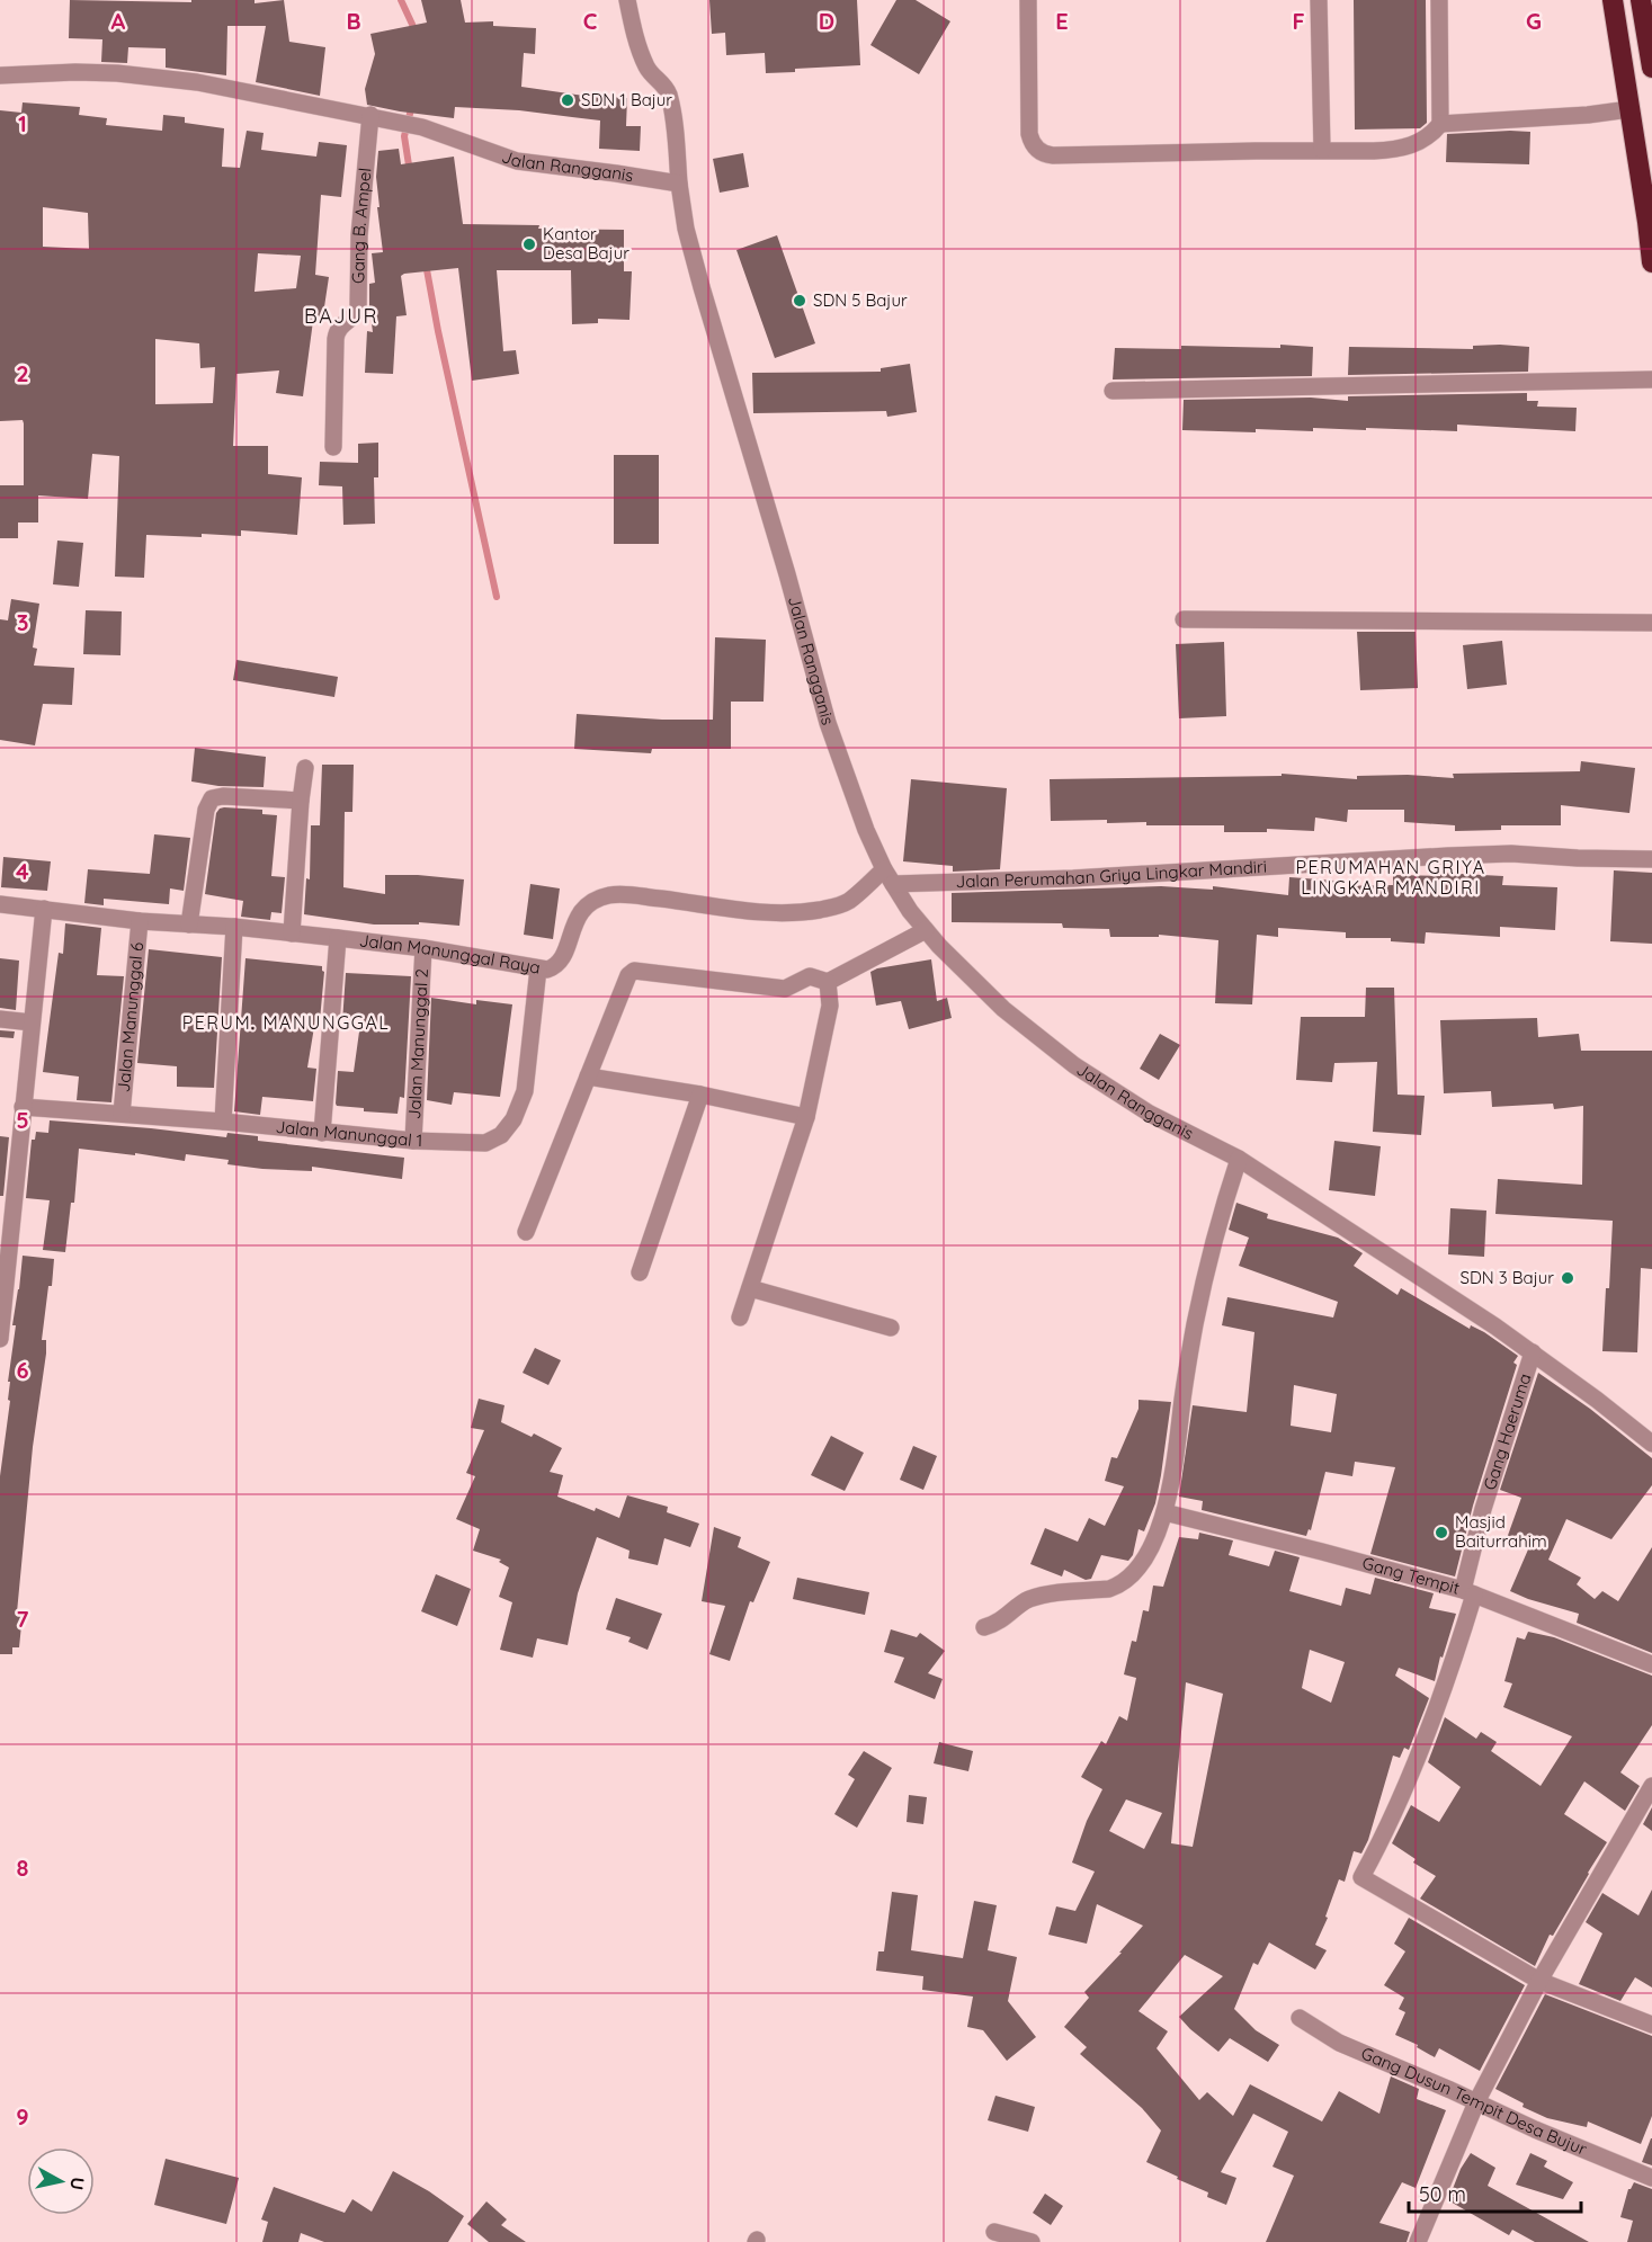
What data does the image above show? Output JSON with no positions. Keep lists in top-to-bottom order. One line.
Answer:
{"streets":{"street":["Jalan Rangganis","Gang B. Ampel","Jalan Perumahan Griya Lingkar Mandiri","Jalan Manunggal Raya","Jalan Manunggal 6","Jalan Manunggal 2","Jalan Manunggal 1","Gang Haeruma","Gang Tempit","Gang Dusun Tempit Desa Bujur"]},"crossings":[["Jalan Rangganis","Gang B. Ampel"],["Jalan Rangganis","Jalan Perumahan Griya Lingkar Mandiri"],["Jalan Rangganis","Jalan Manunggal Raya"],["Jalan Rangganis","Gang Haeruma"],["Jalan Perumahan Griya Lingkar Mandiri","Jalan Manunggal Raya"],["Jalan Manunggal Raya","Jalan Manunggal 6"],["Jalan Manunggal Raya","Jalan Manunggal 2"],["Jalan Manunggal Raya","Jalan Manunggal 1"],["Jalan Manunggal 6","Jalan Manunggal 1"],["Jalan Manunggal 2","Jalan Manunggal 1"],["Gang Haeruma","Gang Tempit"]],"districts":["BAJUR","PERUMAHAN GRIYA LINGKAR MANDIRI","PERUM. MANUNGGAL"],"places":["SDN 1 Bajur","Kantor Desa Bajur","SDN 5 Bajur","SDN 3 Bajur","Masjid Baiturrahim"],"scale_bar":"50 m","north":"right","grid":{"columns":["A","B","C","D","E","F","G"],"rows":["1","2","3","4","5","6","7","8","9"]}}
